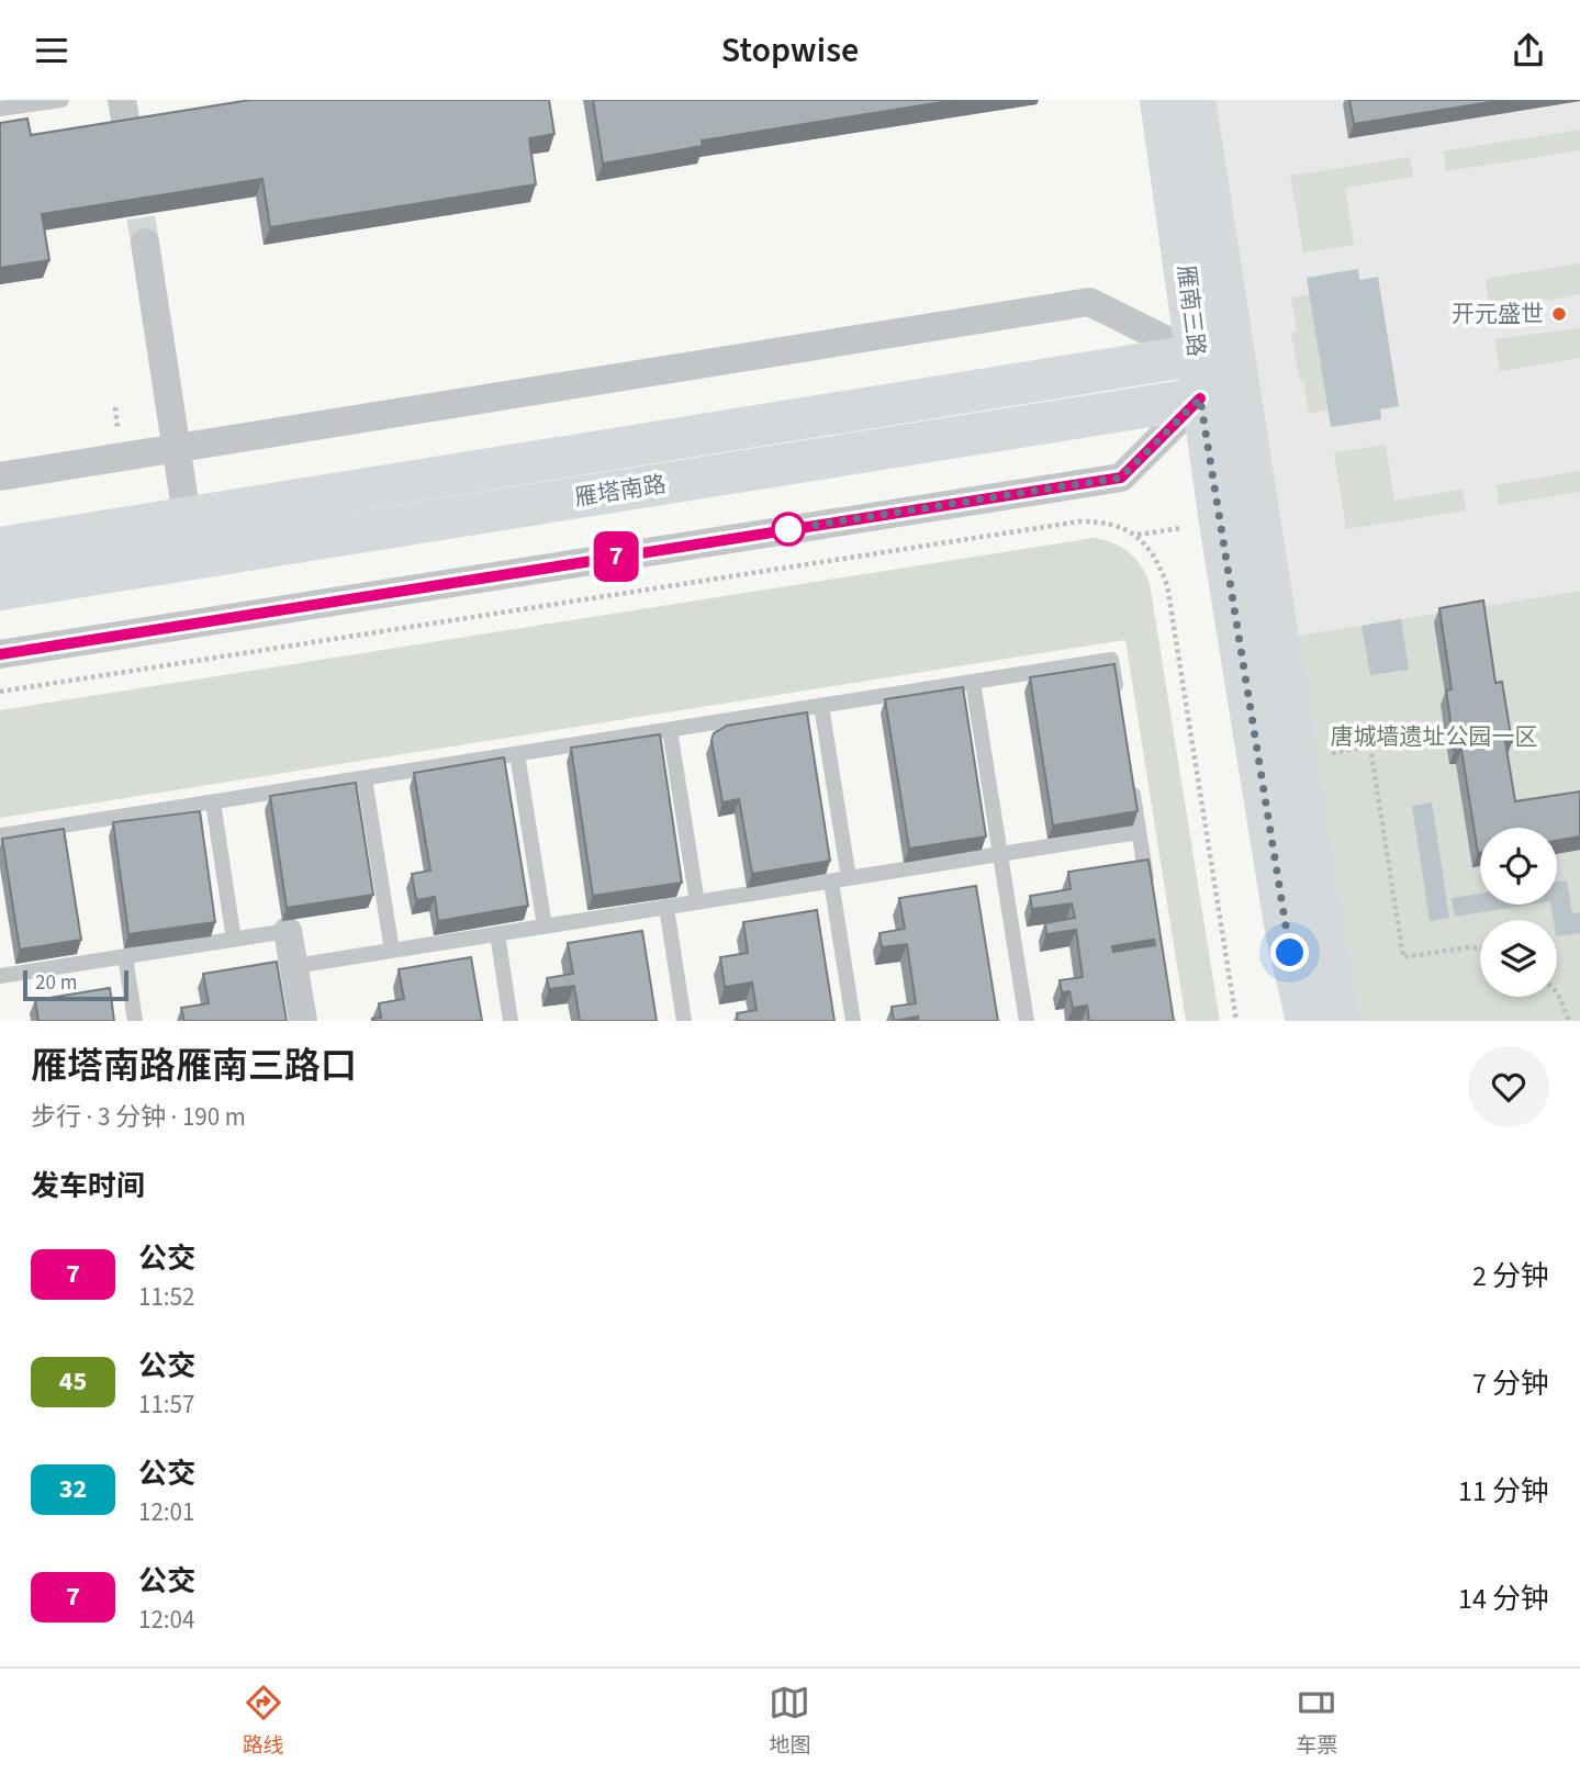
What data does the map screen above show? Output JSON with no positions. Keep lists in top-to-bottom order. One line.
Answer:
{"streets":{"main road":["雁南三路","雁塔南路"]},"crossings":[["雁南三路","雁塔南路"]],"parks":["唐城墙遗址公园一区"],"places":["开元盛世"],"lines":["bus line 7"],"scale_bar":"20 m","page":{"header":"Stopwise","on_map":"7","scale":"20 m","heading":[["雁塔南路雁南三路口","步行 · 3 分钟 · 190 m"],"发车时间"],"list":[{"mark":"7","name":"公交","note":"11:52","value":"2 分钟"},{"mark":"45","name":"公交","note":"11:57","value":"7 分钟"},{"mark":"32","name":"公交","note":"12:01","value":"11 分钟"},{"mark":"7","name":"公交","note":"12:04","value":"14 分钟"}],"tabs":["路线","地图","车票"]}}
